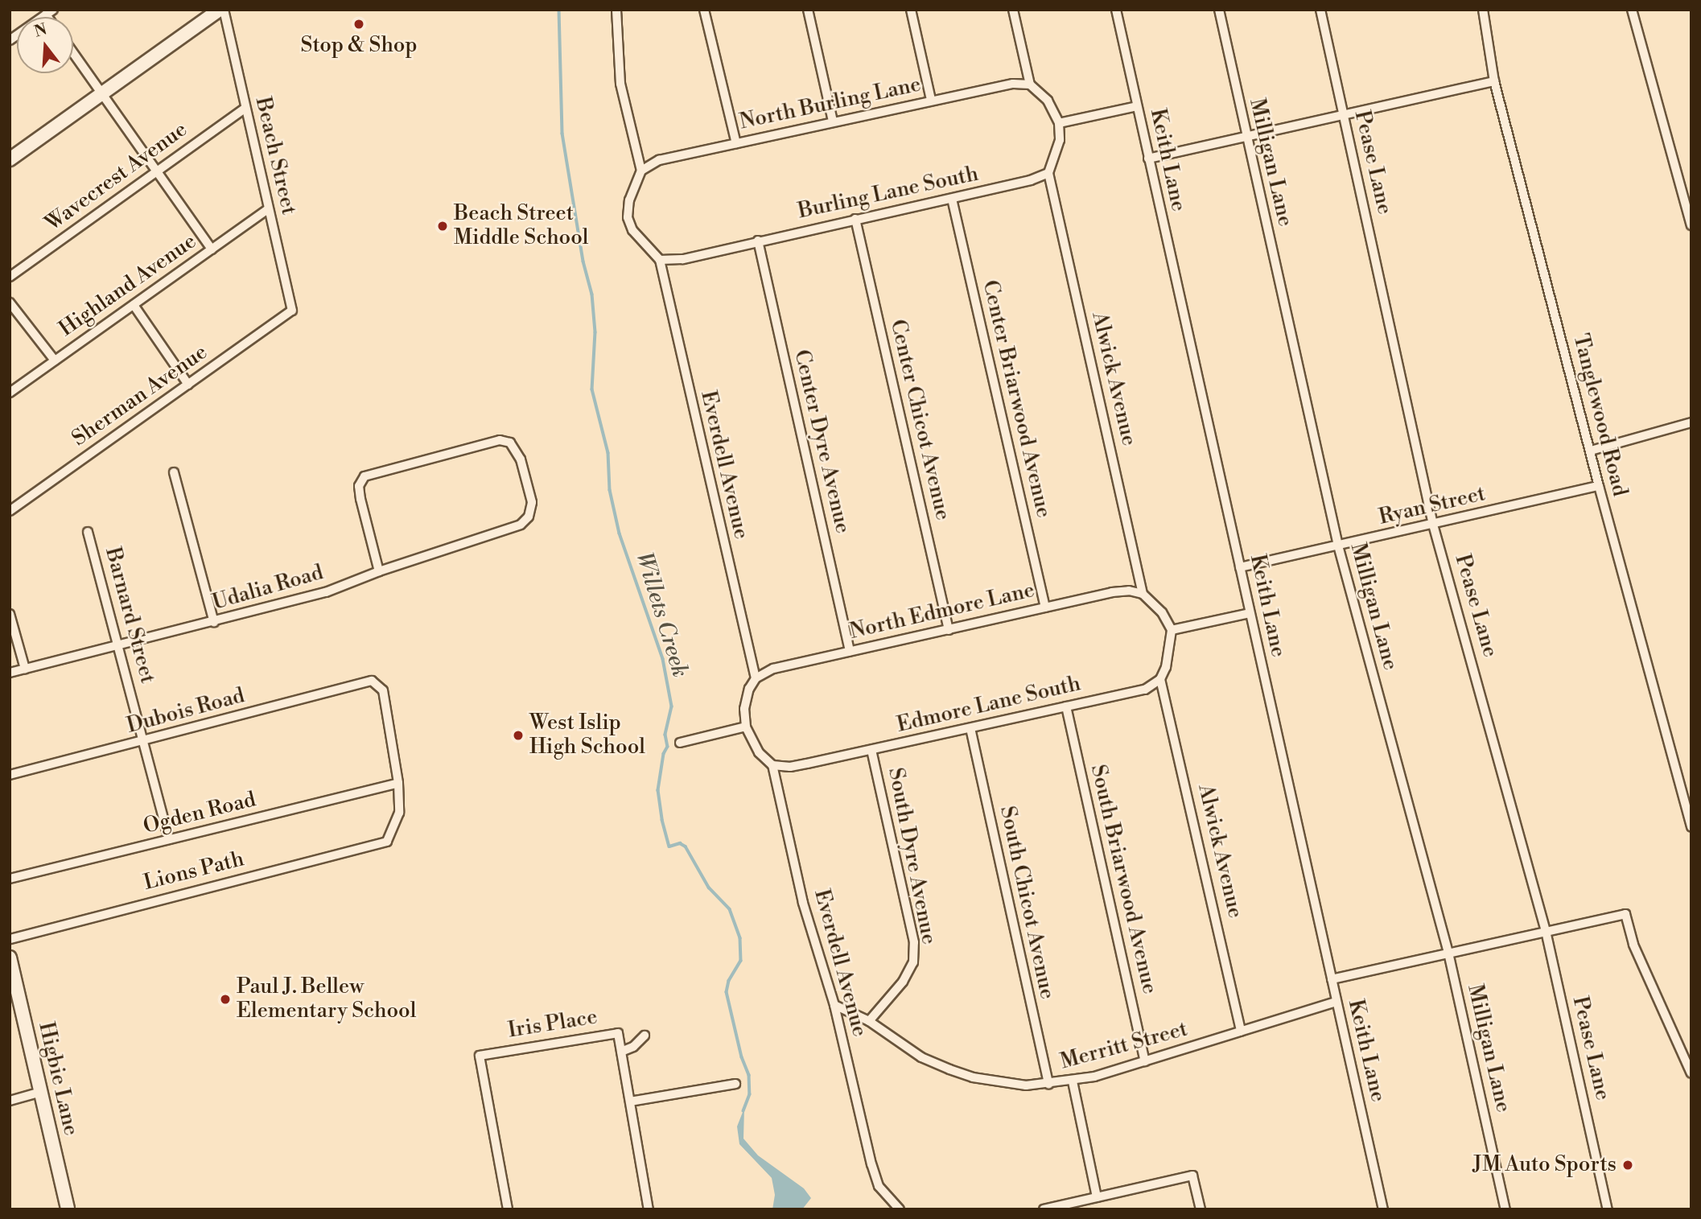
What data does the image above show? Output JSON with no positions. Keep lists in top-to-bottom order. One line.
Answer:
{"streets":{"main road":["Higbie Lane"],"street":["North Burling Lane","Beach Street","Keith Lane","Milligan Lane","Pease Lane","Wavecrest Avenue","Burling Lane South","Highland Avenue","Alwick Avenue","Sherman Avenue","Center Briarwood Avenue","Tanglewood Road","Center Chicot Avenue","Center Dyre Avenue","Everdell Avenue","Ryan Street","Udalia Road","North Edmore Lane","Barnard Street","Edmore Lane South","Dubois Road","Ogden Road","South Dyre Avenue","Lions Path","South Briarwood Avenue","South Chicot Avenue","Iris Place","Merritt Street"]},"crossings":[["Beach Street","Wavecrest Avenue"],["Beach Street","Highland Avenue"],["Beach Street","Sherman Avenue"],["Keith Lane","Ryan Street"],["Keith Lane","Merritt Street"],["Milligan Lane","Ryan Street"],["Pease Lane","Ryan Street"],["Burling Lane South","Alwick Avenue"],["Burling Lane South","Center Briarwood Avenue"],["Burling Lane South","Center Chicot Avenue"],["Burling Lane South","Center Dyre Avenue"],["Burling Lane South","Everdell Avenue"],["Alwick Avenue","North Edmore Lane"],["Alwick Avenue","Edmore Lane South"],["Alwick Avenue","Merritt Street"],["Center Briarwood Avenue","North Edmore Lane"],["Tanglewood Road","Ryan Street"],["Center Chicot Avenue","North Edmore Lane"],["Center Dyre Avenue","North Edmore Lane"],["Everdell Avenue","North Edmore Lane"],["Everdell Avenue","Edmore Lane South"],["Everdell Avenue","Merritt Street"],["Udalia Road","Barnard Street"],["Barnard Street","Dubois Road"],["Barnard Street","Ogden Road"],["Edmore Lane South","South Dyre Avenue"],["Edmore Lane South","South Briarwood Avenue"],["Edmore Lane South","South Chicot Avenue"],["Dubois Road","Ogden Road"],["Dubois Road","Lions Path"],["Ogden Road","Lions Path"],["South Dyre Avenue","Merritt Street"],["South Briarwood Avenue","Merritt Street"],["South Chicot Avenue","Merritt Street"]],"water":["Willets Creek"],"places":["Stop & Shop","Beach Street Middle School","West Islip High School","Paul J. Bellew Elementary School","JM Auto Sports"],"north":"top"}
